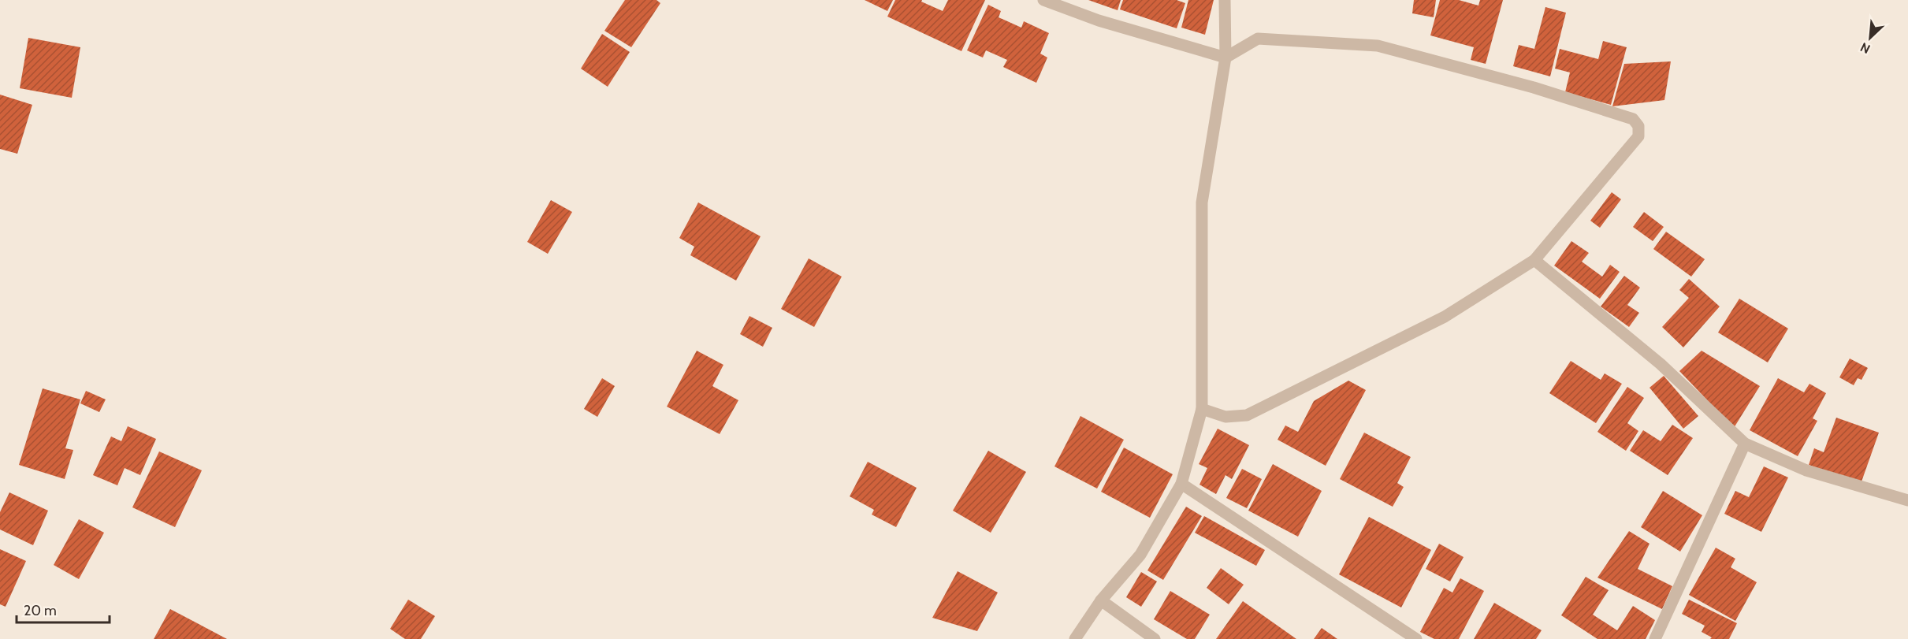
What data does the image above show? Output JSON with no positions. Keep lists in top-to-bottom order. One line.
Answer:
{"scale_bar":"20 m","north":"bottom left"}
